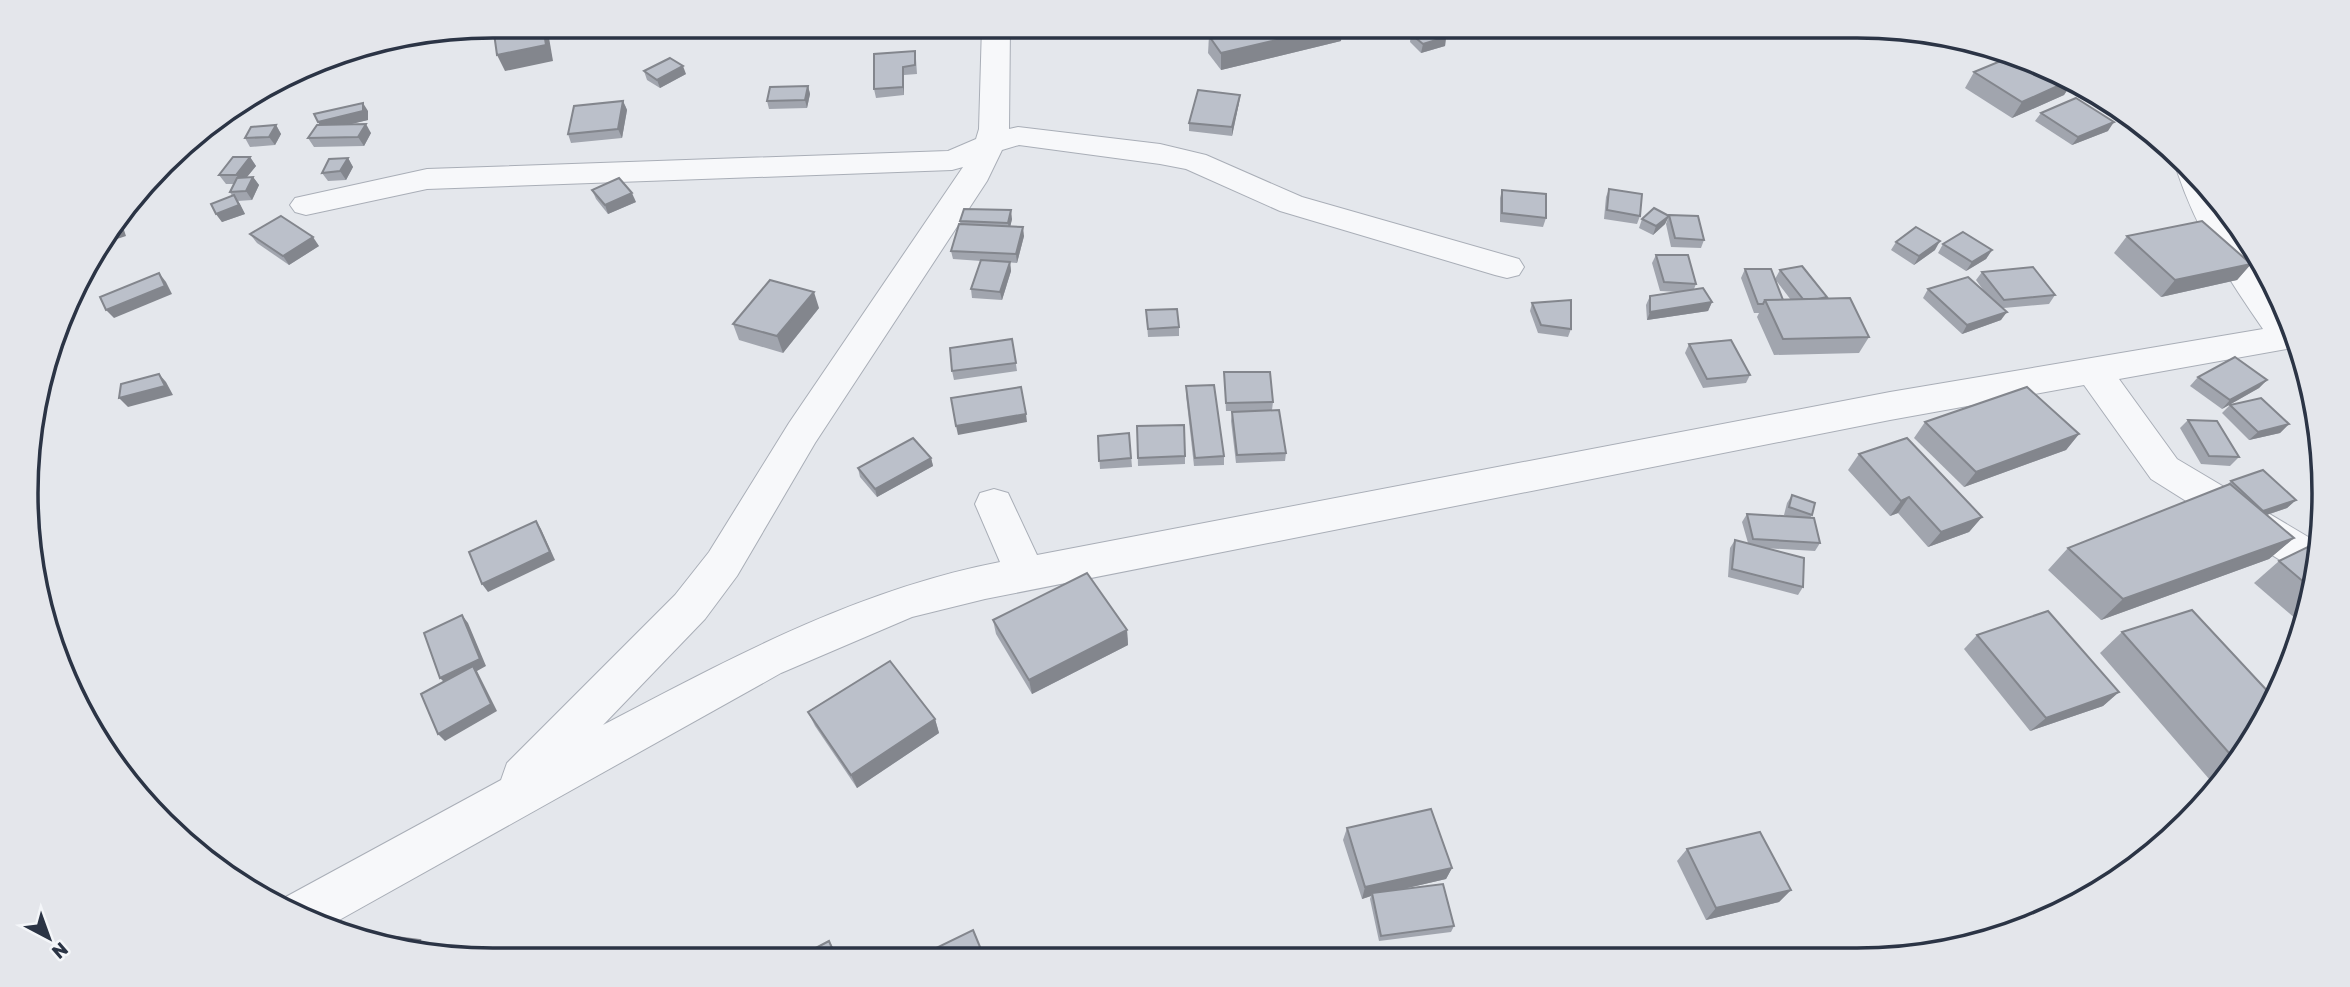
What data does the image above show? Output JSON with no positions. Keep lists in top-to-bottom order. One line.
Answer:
{"north":"bottom right"}
